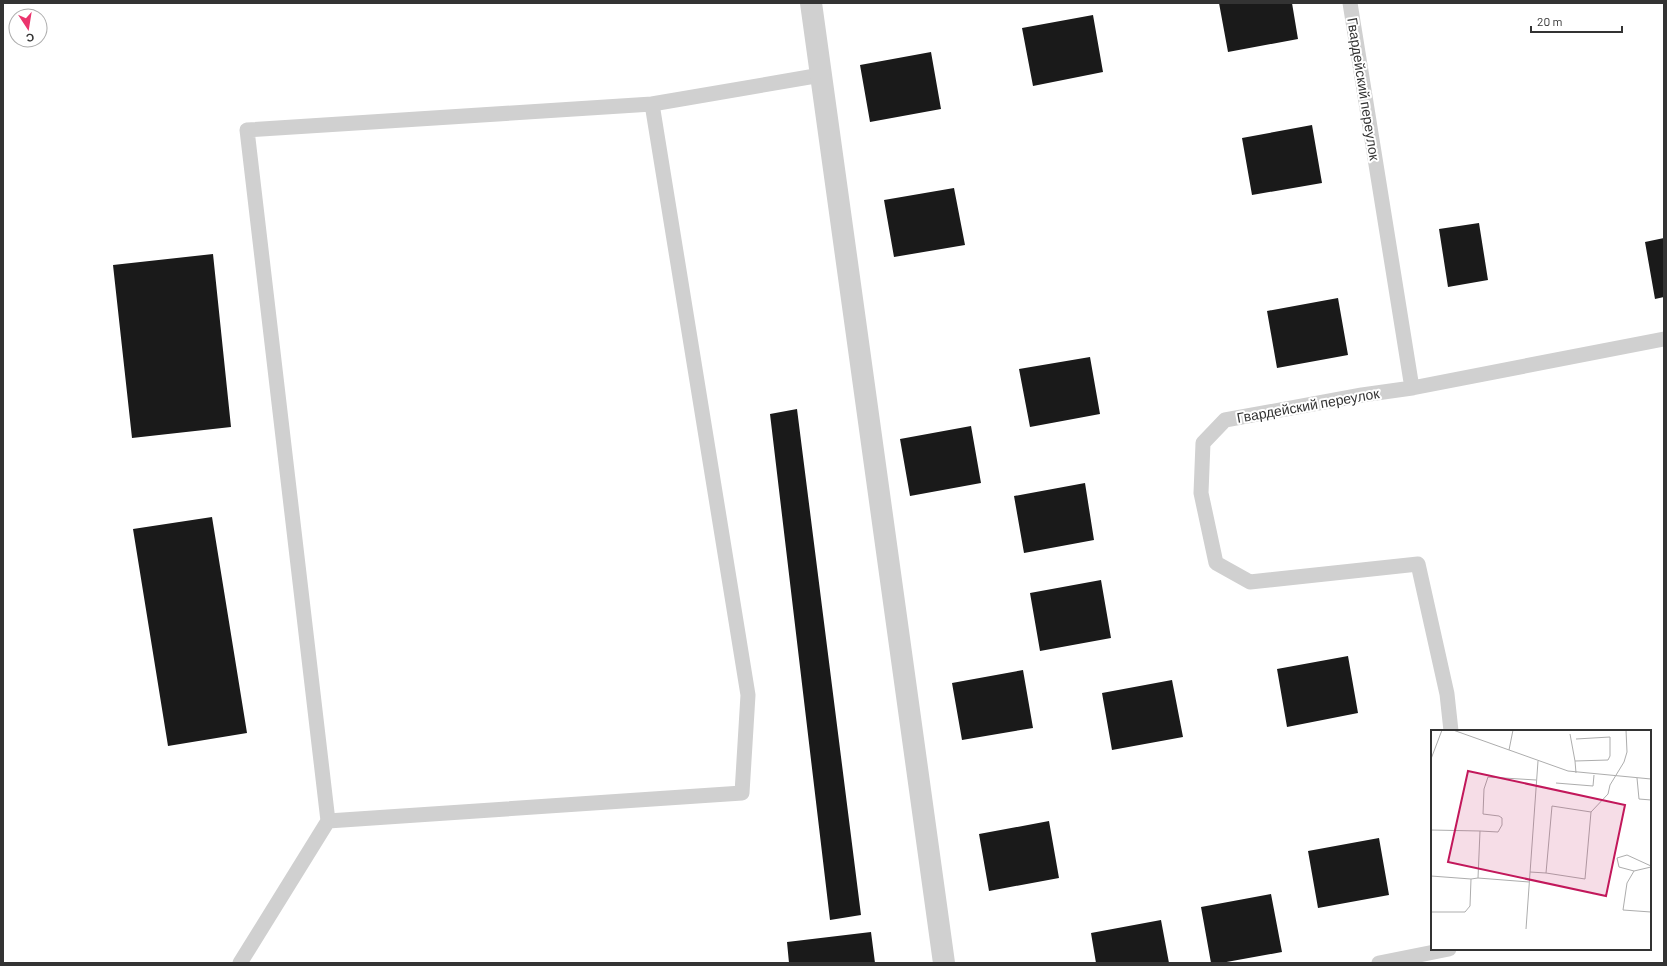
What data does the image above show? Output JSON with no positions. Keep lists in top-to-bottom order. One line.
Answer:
{"streets":{"lane":["Гвардейский переулок"]},"scale_bar":"20 m","north":"bottom"}
